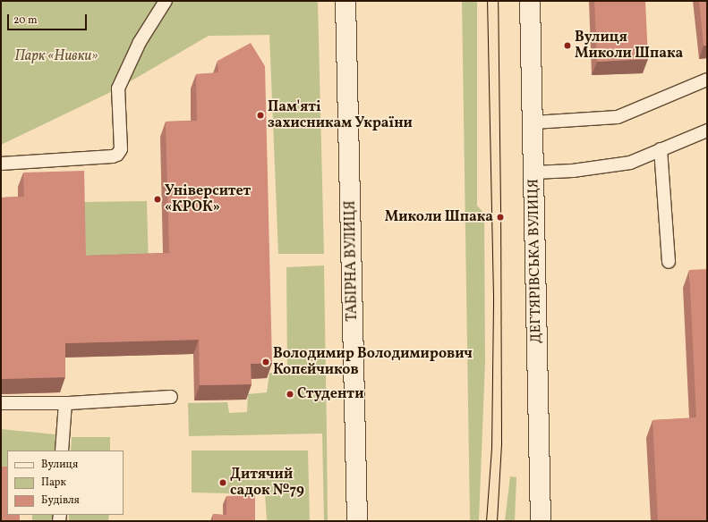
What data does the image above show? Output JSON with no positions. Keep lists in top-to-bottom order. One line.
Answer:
{"streets":{"main road":["ТАБІРНА ВУЛИЦЯ","ДЕГТЯРІВСЬКА ВУЛИЦЯ"]},"parks":["Парк «Нивки»"],"places":["Вулиця Миколи Шпака","Пам'яті захисникам України","Університет «КРОК»","Миколи Шпака","Володимир Володимирович Копєйчиков","Студенти","Дитячий садок №79"],"legend":["Вулиця","Парк","Будівля"],"scale_bar":"20 m"}
